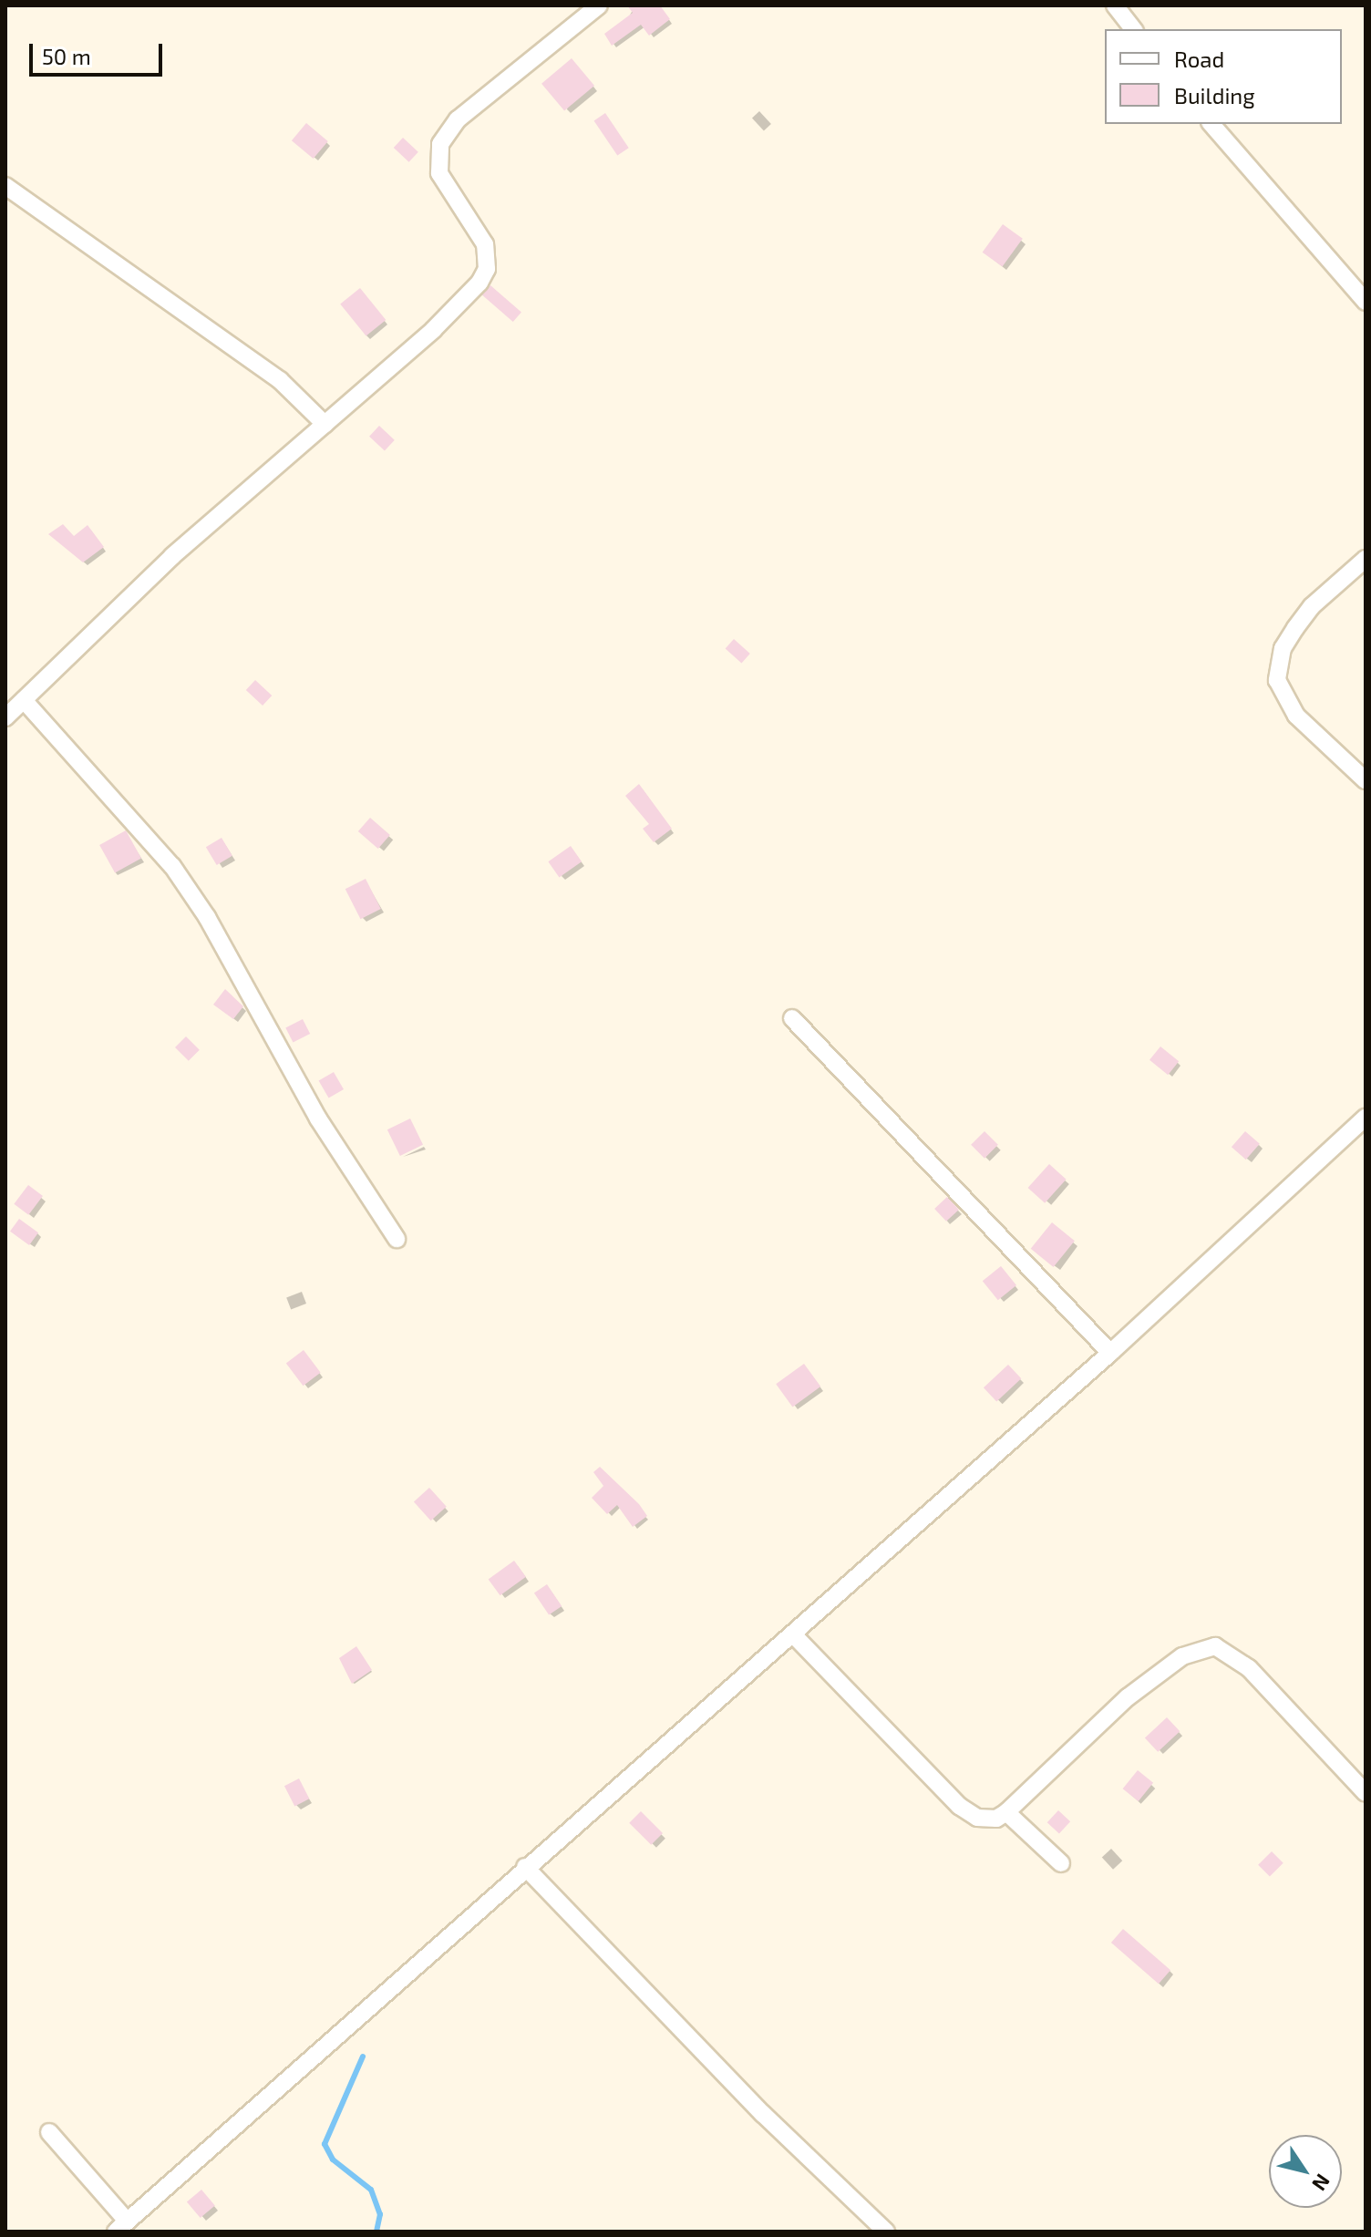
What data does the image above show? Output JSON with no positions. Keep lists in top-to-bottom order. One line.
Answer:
{"legend":["Road","Building"],"scale_bar":"50 m","north":"bottom right"}
